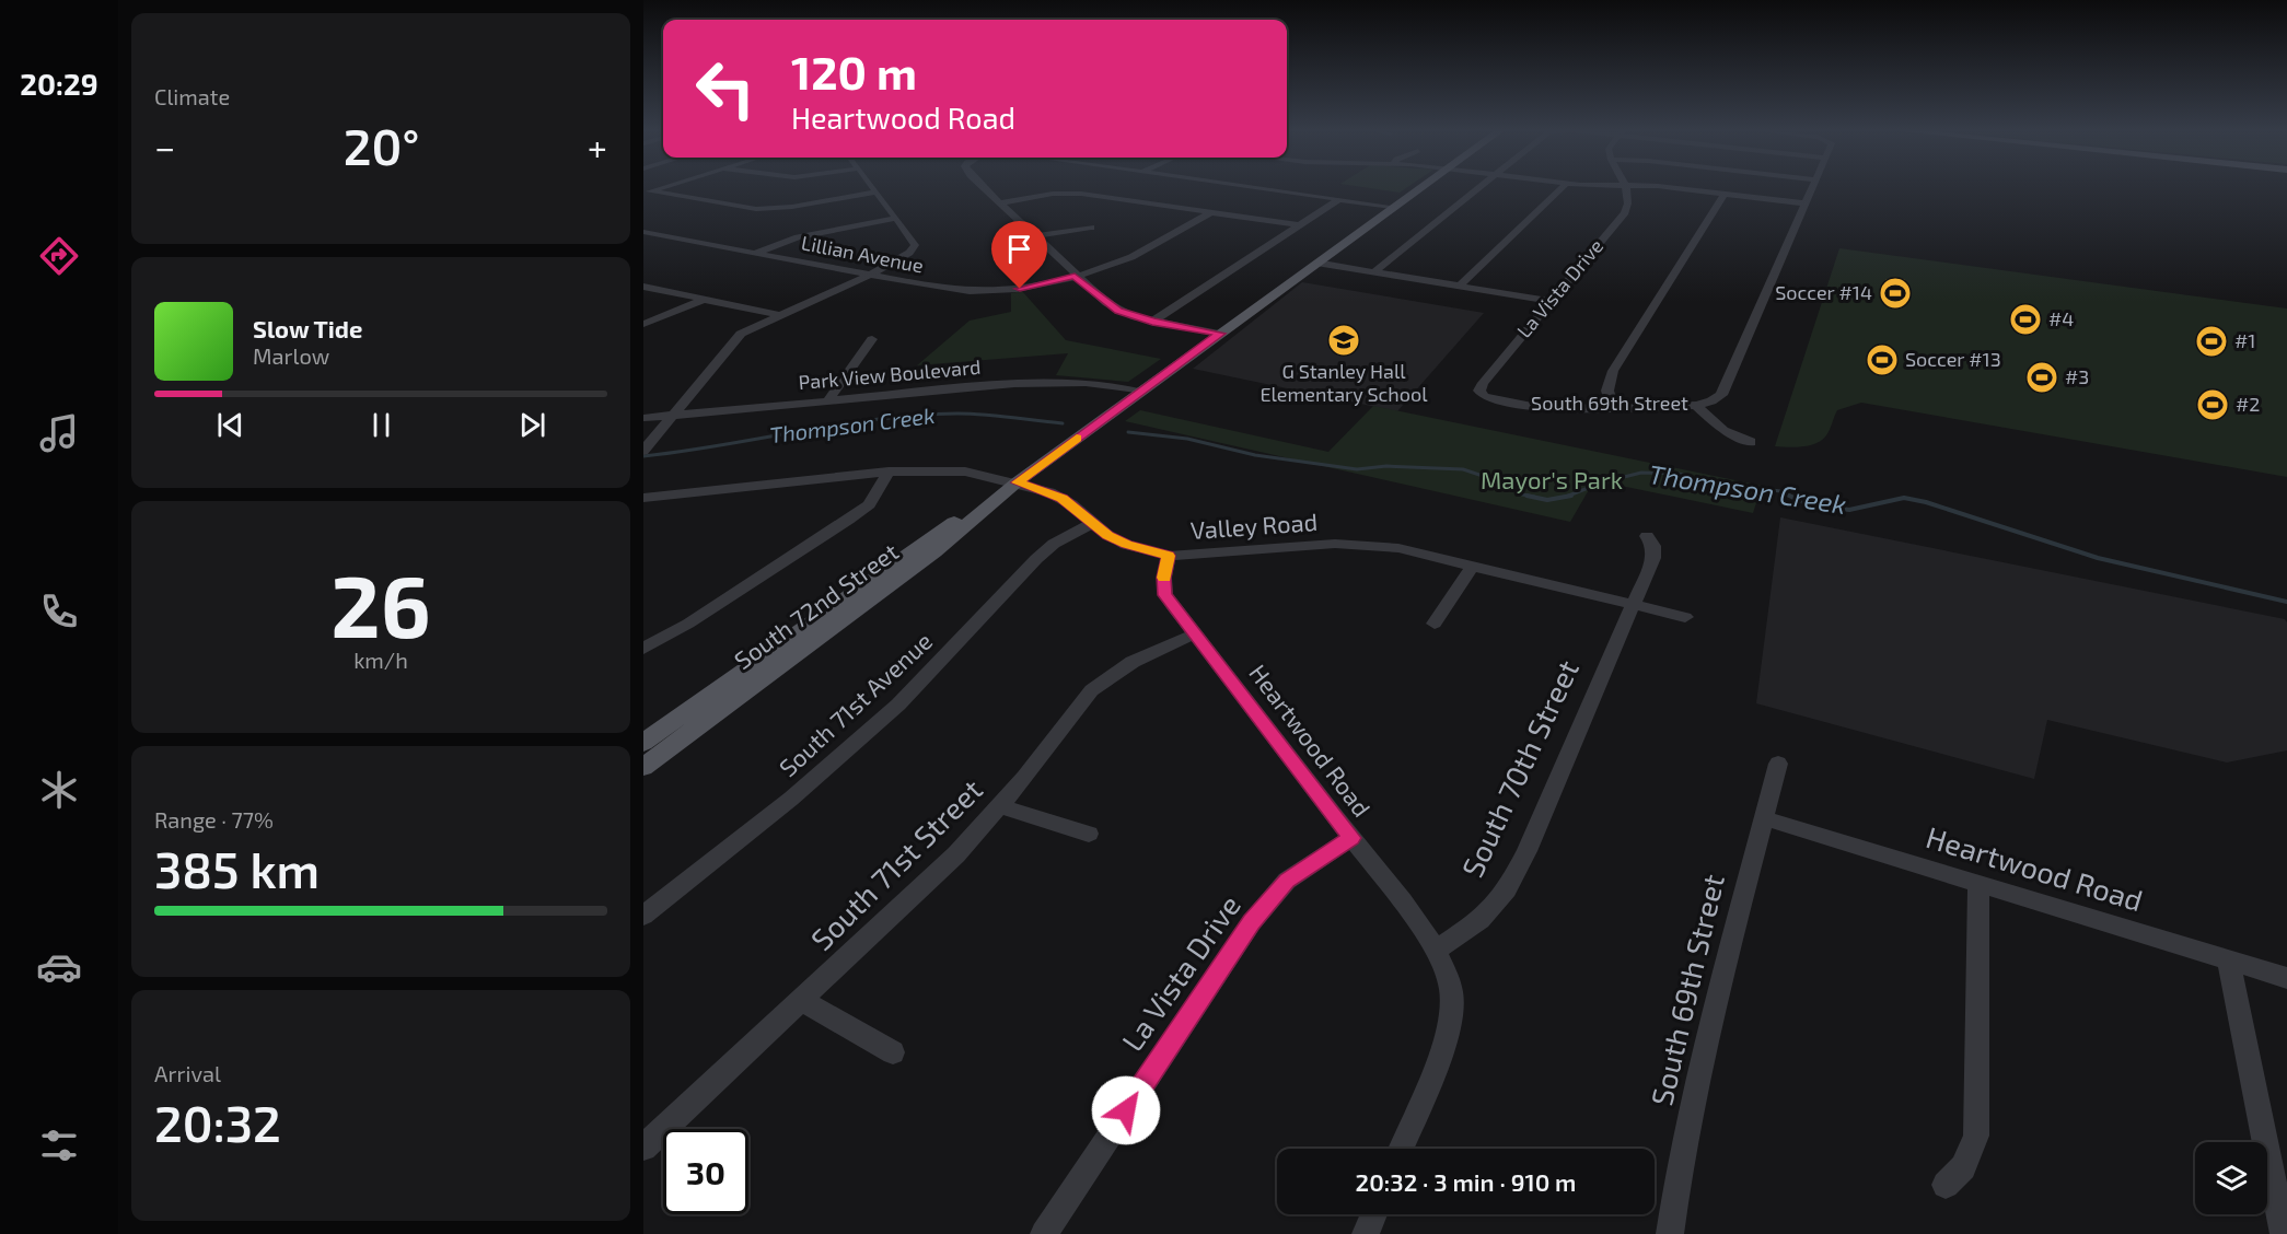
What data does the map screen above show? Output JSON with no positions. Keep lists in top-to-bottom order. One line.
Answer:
{"streets":{"main road":["South 72nd Street"],"street":["Lillian Avenue","La Vista Drive","Park View Boulevard","South 69th Street","Valley Road","South 71st Avenue","Heartwood Road","South 70th Street","South 71st Street"]},"crossings":[["La Vista Drive","South 69th Street"],["La Vista Drive","Heartwood Road"],["Park View Boulevard","South 72nd Street"],["South 69th Street","Heartwood Road"],["Valley Road","South 72nd Street"],["Valley Road","South 71st Avenue"],["Valley Road","Heartwood Road"],["Valley Road","South 70th Street"],["Heartwood Road","South 70th Street"],["Heartwood Road","South 71st Street"]],"water":["Thompson Creek"],"parks":["Mayor's Park"],"places":{"sports":["Soccer #14","#4","#1","Soccer #13","#3","#2"],"school or university":["G Stanley Hall Elementary School"]},"page":{"tabs":"20:29","tile":["Climate",["26","km/h"],["Range · 77%","385 km"],["Arrival","20:32"]],"turn":["120 m","Heartwood Road"],"heat":["−","20°","+"],"song":["Slow Tide","Marlow"],"limit":"30","trip":"20:32 · 3 min · 910 m"}}
